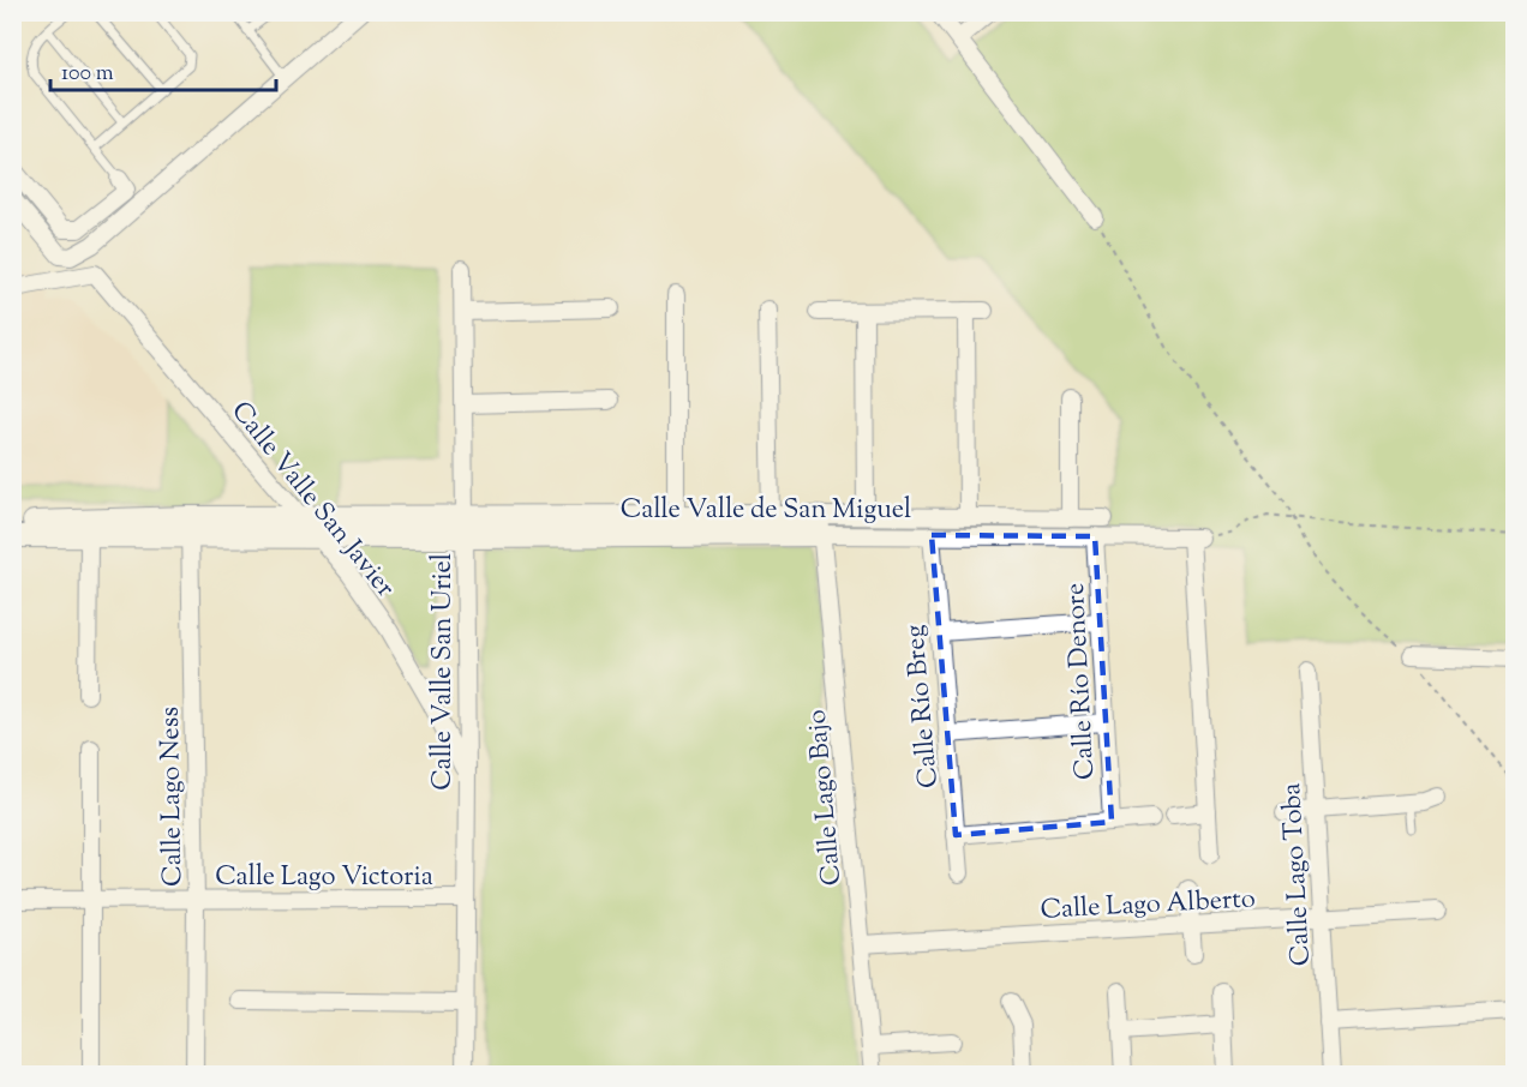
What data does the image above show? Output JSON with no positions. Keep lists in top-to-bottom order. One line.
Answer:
{"streets":{"street":["Calle Valle San Javier","Calle Valle de San Miguel","Calle Valle San Uriel","Calle Río Denore","Calle Río Breg","Calle Lago Ness","Calle Lago Bajo","Calle Lago Victoria","Calle Lago Toba","Calle Lago Alberto"]},"crossings":[["Calle Valle San Javier","Calle Valle de San Miguel"],["Calle Valle San Javier","Calle Valle San Uriel"],["Calle Valle de San Miguel","Calle Valle San Uriel"],["Calle Valle de San Miguel","Calle Río Denore"],["Calle Valle de San Miguel","Calle Río Breg"],["Calle Valle de San Miguel","Calle Lago Ness"],["Calle Valle de San Miguel","Calle Lago Bajo"],["Calle Valle San Uriel","Calle Lago Victoria"],["Calle Lago Ness","Calle Lago Victoria"],["Calle Lago Bajo","Calle Lago Alberto"],["Calle Lago Toba","Calle Lago Alberto"]],"scale_bar":"100 m"}
